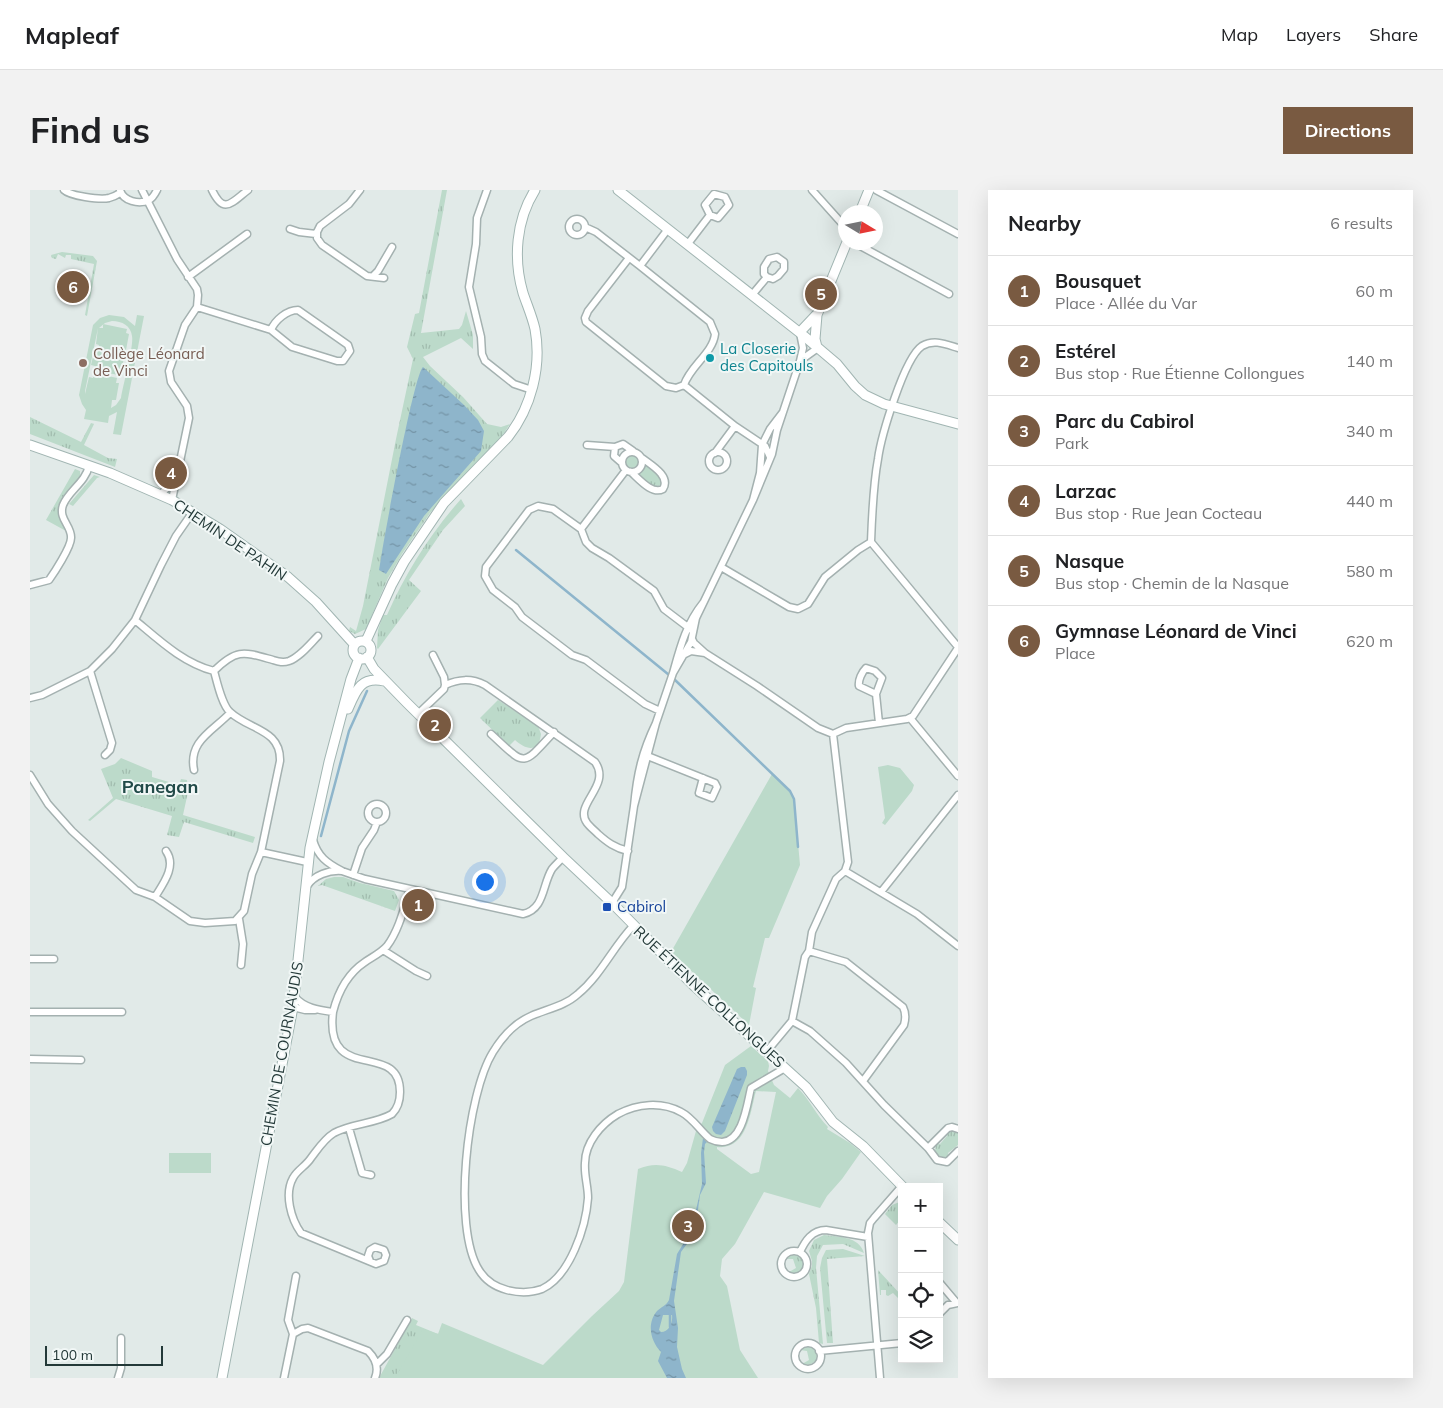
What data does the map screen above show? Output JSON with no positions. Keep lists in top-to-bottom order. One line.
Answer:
{"streets":{"street":["CHEMIN DE PAHIN","RUE ÉTIENNE COLLONGUES","CHEMIN DE COURNAUDIS"]},"crossings":[["CHEMIN DE PAHIN","RUE ÉTIENNE COLLONGUES"],["CHEMIN DE PAHIN","CHEMIN DE COURNAUDIS"],["RUE ÉTIENNE COLLONGUES","CHEMIN DE COURNAUDIS"]],"districts":["Panegan"],"places":{"other":["La Closerie des Capitouls","Collège Léonard de Vinci"],"transit":["Cabirol"]},"scale_bar":"100 m","north":"right","page":{"header":"Mapleaf","nav":["Map","Layers","Share"],"buttons":"Directions","title":"Find us","heading":["Nearby","6 results"],"list":[{"mark":"1","name":"Bousquet","note":"Place · Allée du Var","value":"60 m"},{"mark":"2","name":"Estérel","note":"Bus stop · Rue Étienne Collongues","value":"140 m"},{"mark":"3","name":"Parc du Cabirol","note":"Park","value":"340 m"},{"mark":"4","name":"Larzac","note":"Bus stop · Rue Jean Cocteau","value":"440 m"},{"mark":"5","name":"Nasque","note":"Bus stop · Chemin de la Nasque","value":"580 m"},{"mark":"6","name":"Gymnase Léonard de Vinci","note":"Place","value":"620 m"}],"pins":["6","5","4","2","1","3"],"map_buttons":["+","−"],"scale":"100 m"}}
